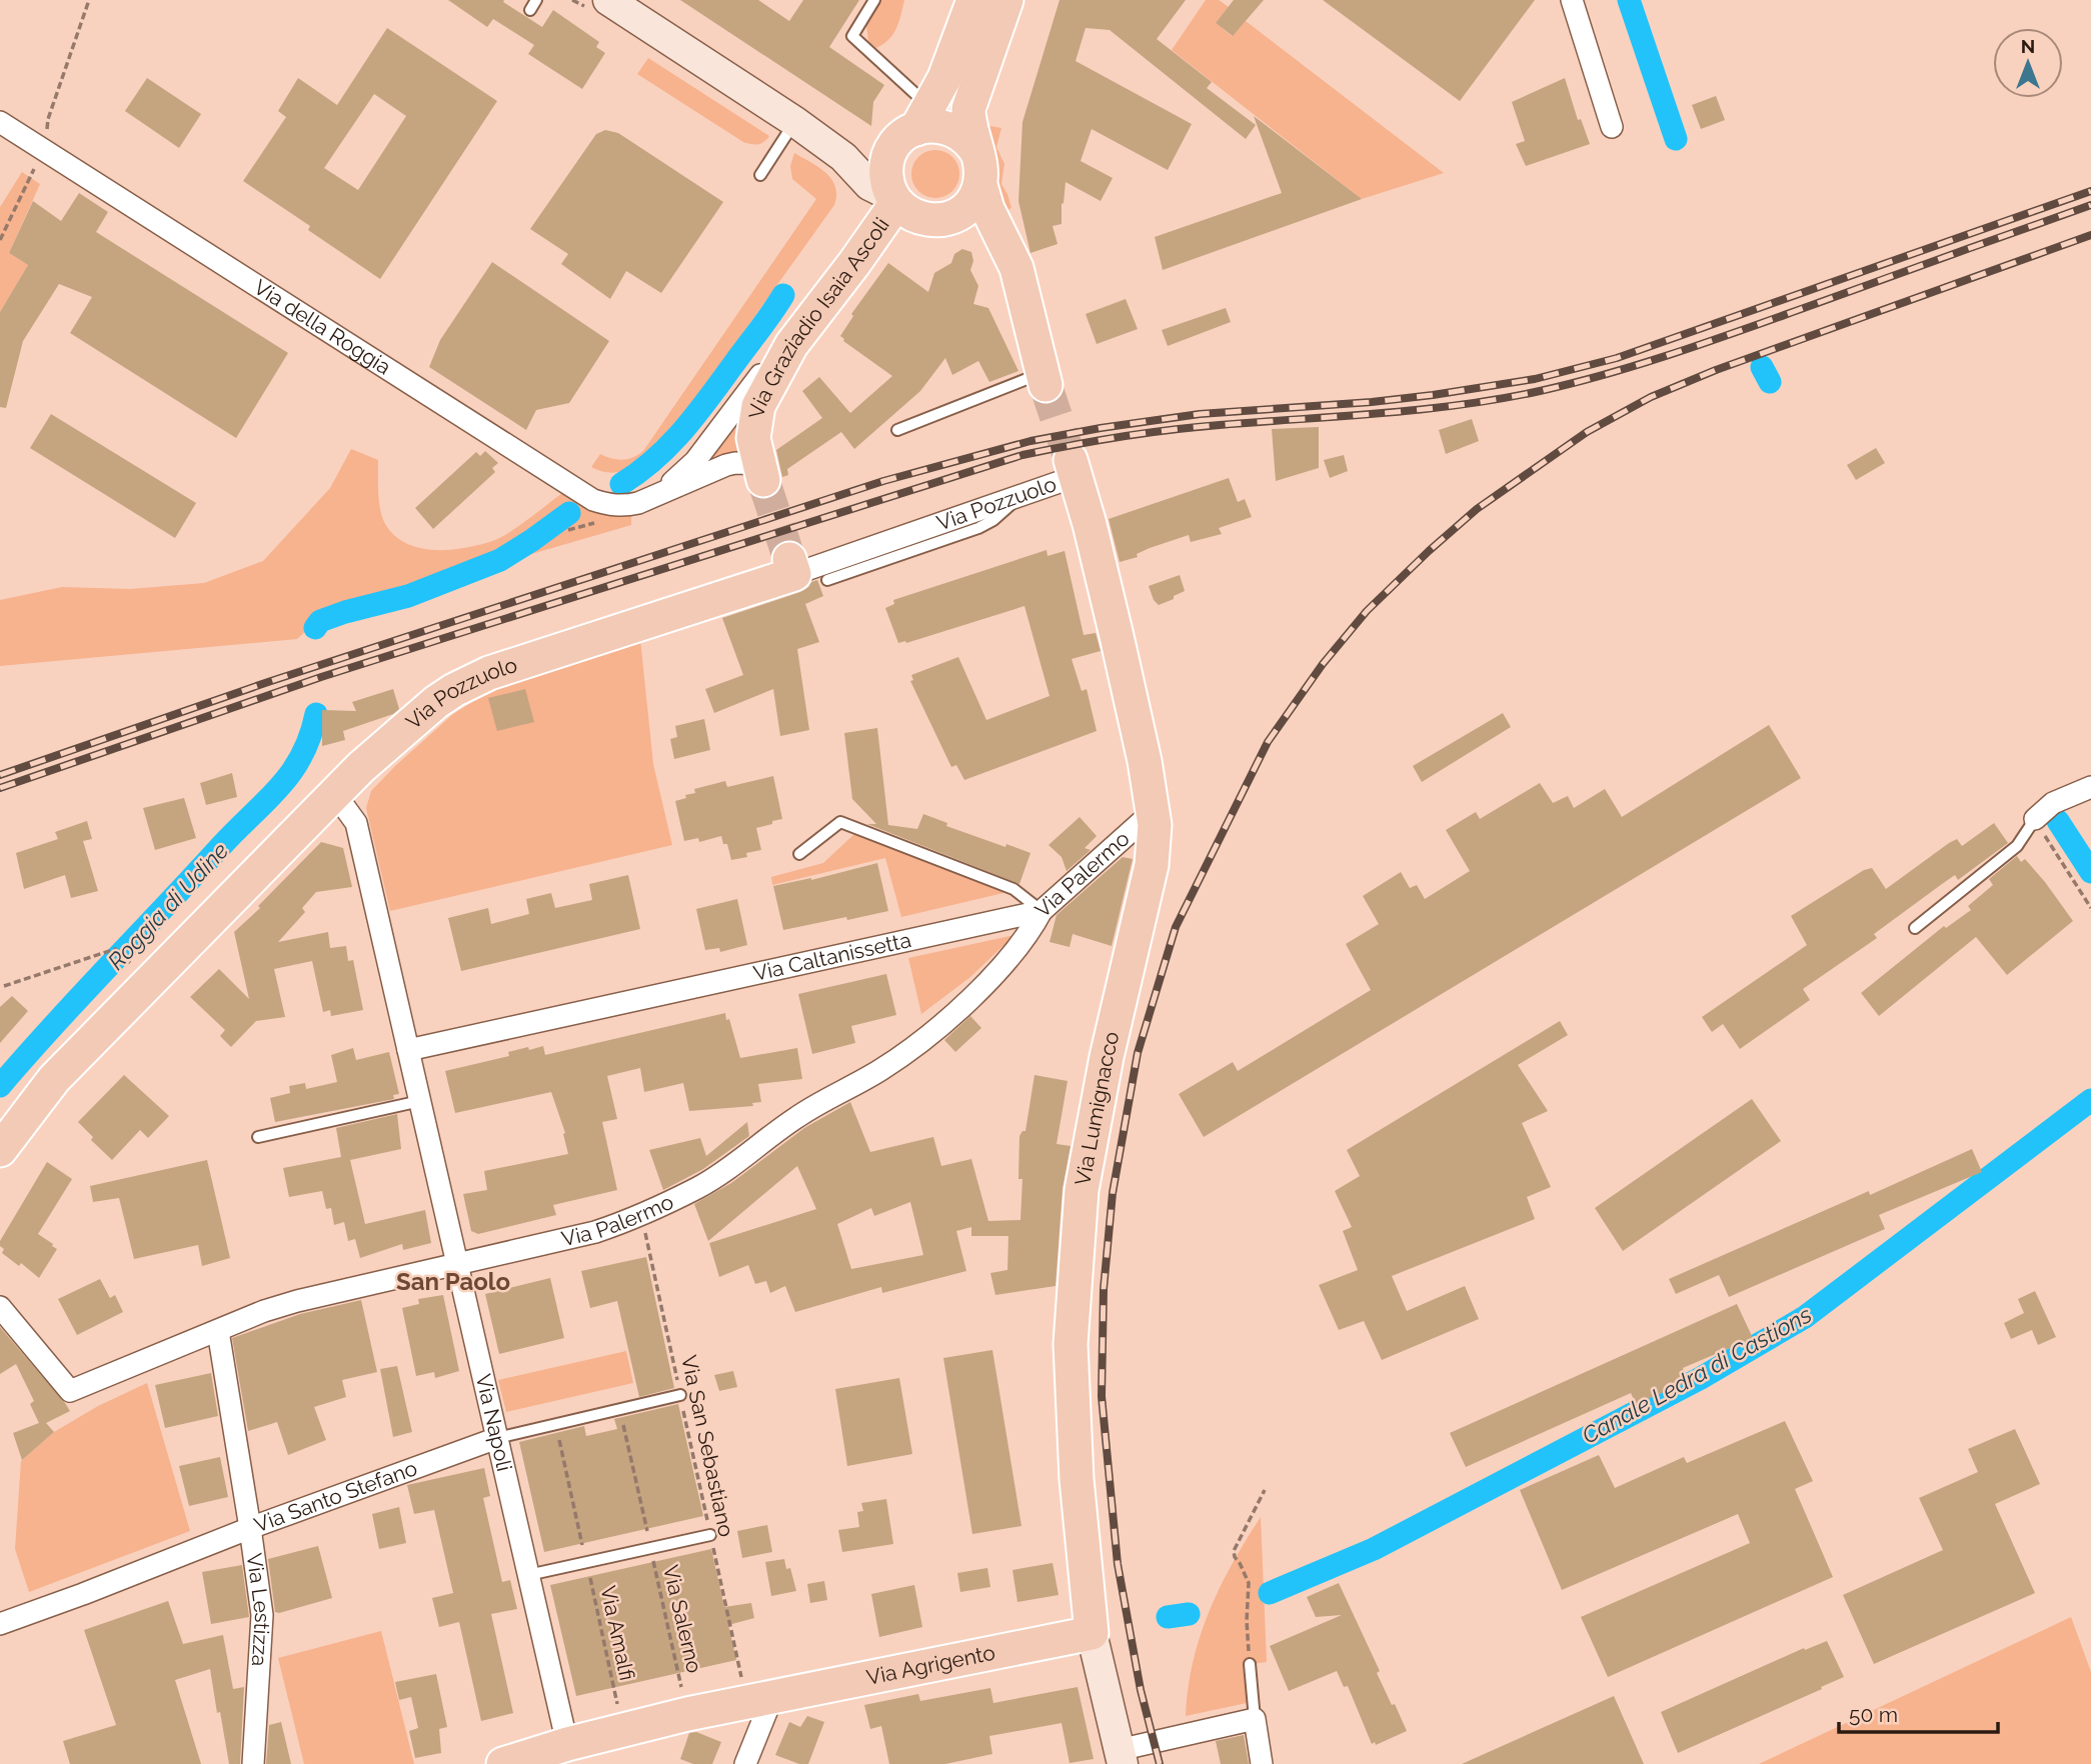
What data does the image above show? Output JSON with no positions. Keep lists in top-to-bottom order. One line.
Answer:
{"streets":{"main road":["Via Graziadio Isaia Ascoli","Via Pozzuolo","Via Lumignacco","Via Agrigento"],"street":["Via della Roggia","Via Palermo","Via Caltanissetta","Via Napoli","Via Santo Stefano","Via Lestizza"],"path":["Via San Sebastiano","Via Salerno","Via Amalfi"]},"crossings":[["Via Graziadio Isaia Ascoli","Via della Roggia"],["Via Pozzuolo","Via Lumignacco"],["Via Pozzuolo","Via Napoli"],["Via Palermo","Via Caltanissetta"],["Via Palermo","Via Lumignacco"],["Via Palermo","Via Napoli"],["Via Palermo","Via San Sebastiano"],["Via Palermo","Via Lestizza"],["Via Caltanissetta","Via Napoli"],["Via Lumignacco","Via Agrigento"],["Via Napoli","Via Santo Stefano"],["Via Napoli","Via Agrigento"],["Via San Sebastiano","Via Santo Stefano"],["Via Santo Stefano","Via Lestizza"]],"districts":["San Paolo"],"water":["Roggia di Udine","Canale Ledra di Castions"],"scale_bar":"50 m","north":"top"}
